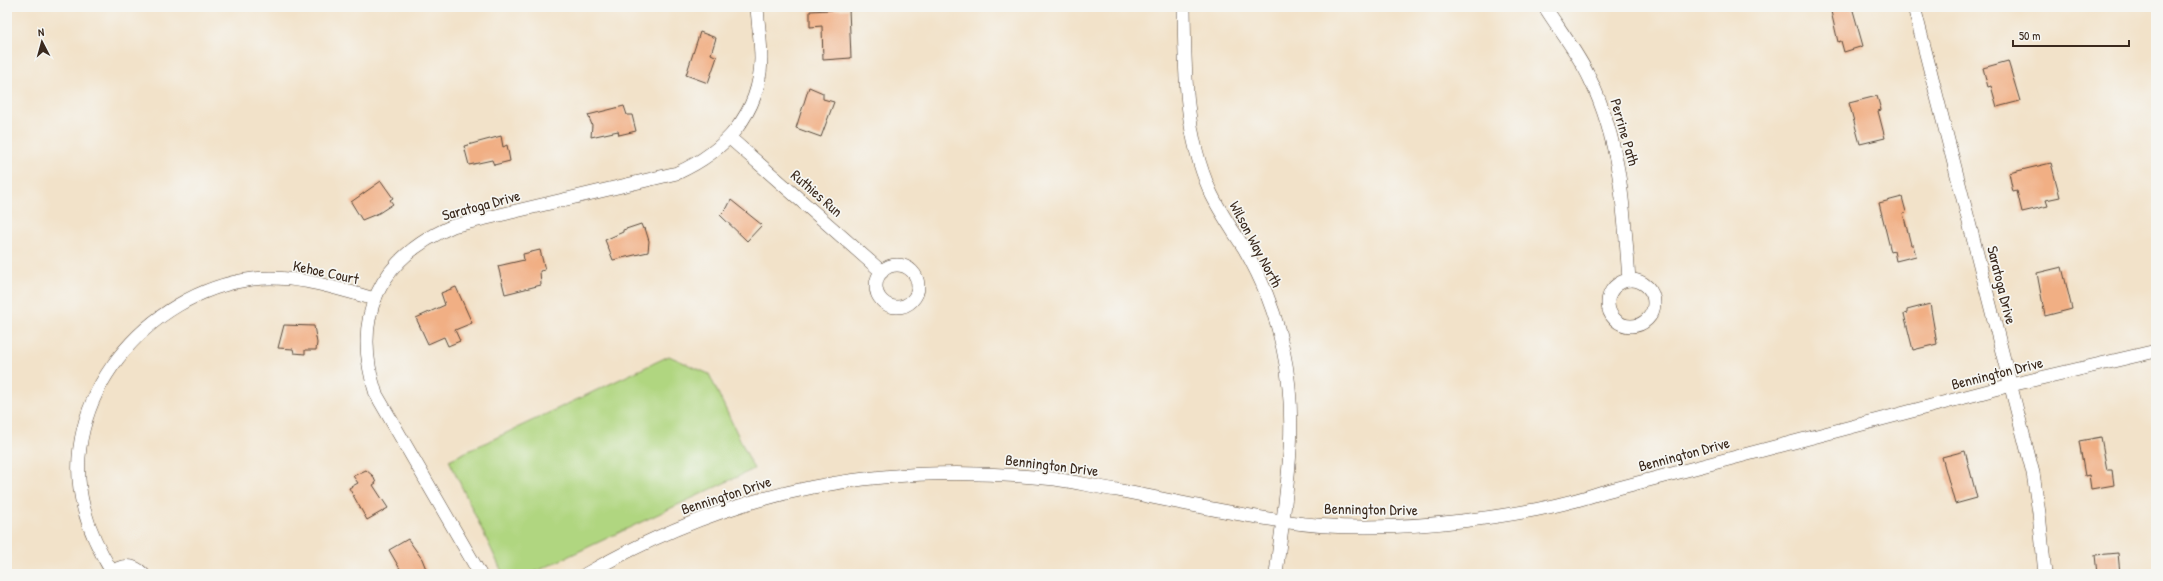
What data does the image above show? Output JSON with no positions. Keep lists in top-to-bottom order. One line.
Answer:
{"streets":{"street":["Perrine Path","Ruthies Run","Saratoga Drive","Wilson Way North","Kehoe Court","Bennington Drive"]},"crossings":[["Ruthies Run","Saratoga Drive"],["Saratoga Drive","Kehoe Court"],["Saratoga Drive","Bennington Drive"],["Wilson Way North","Bennington Drive"]],"scale_bar":"50 m","north":"top"}
